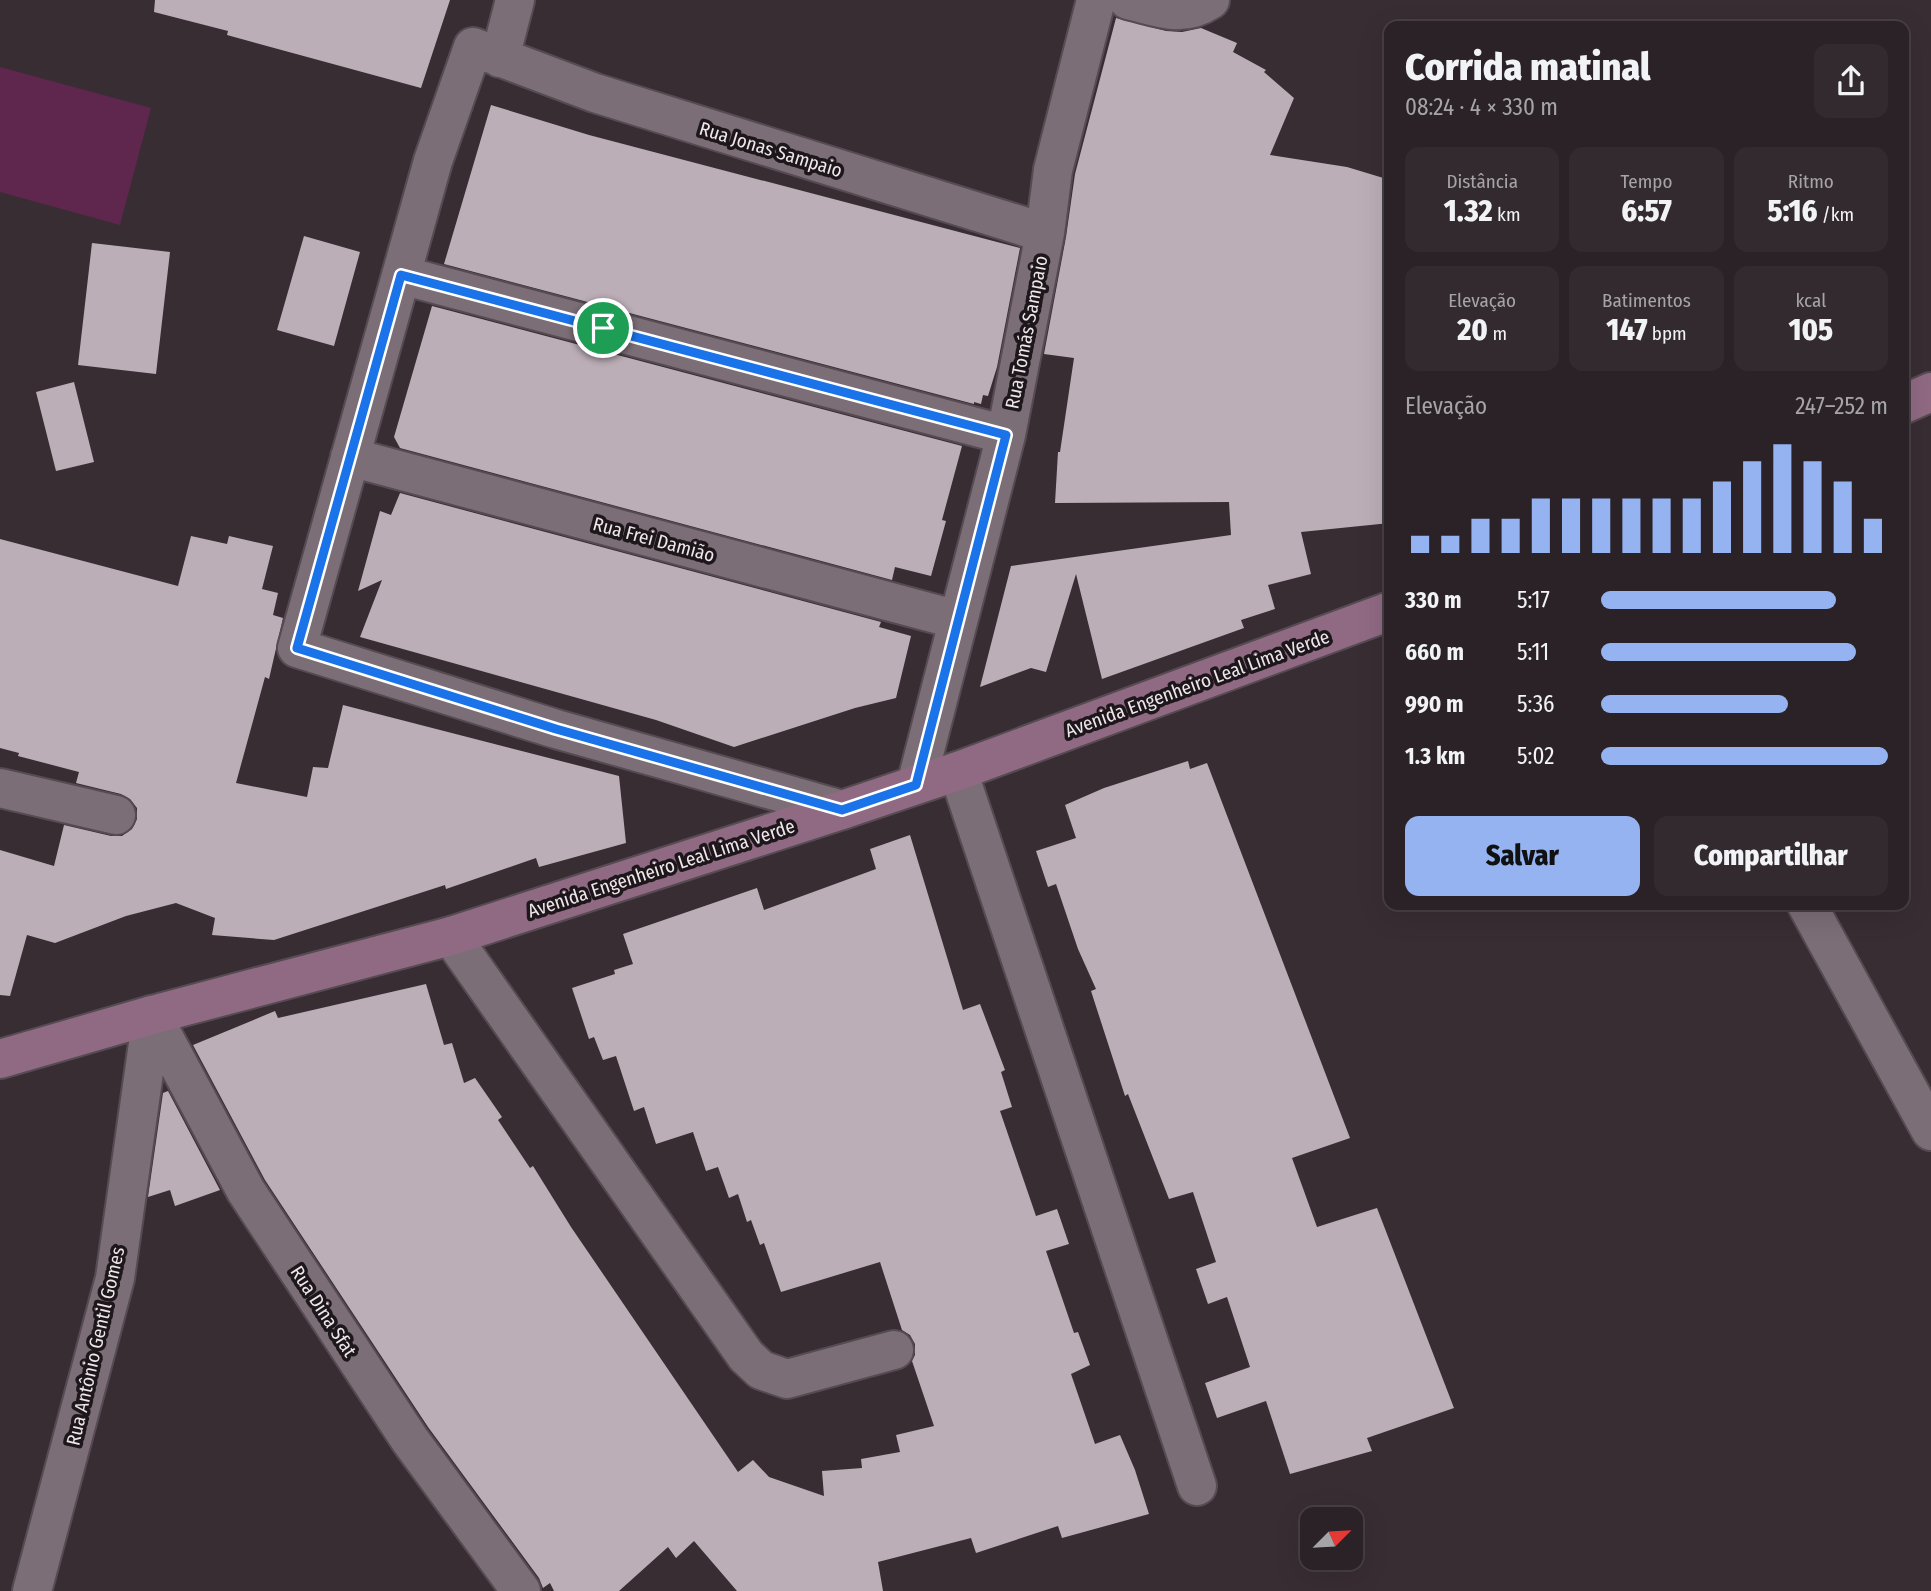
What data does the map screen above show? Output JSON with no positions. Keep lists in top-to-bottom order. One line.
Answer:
{"streets":{"street":["Rua Jonas Sampaio","Rua Tomás Sampaio","Rua Frei Damião","Avenida Engenheiro Leal Lima Verde","Rua Dina Sfat","Rua Antônio Gentil Gomes"]},"crossings":[["Rua Jonas Sampaio","Rua Tomás Sampaio"],["Rua Tomás Sampaio","Rua Frei Damião"],["Rua Tomás Sampaio","Avenida Engenheiro Leal Lima Verde"],["Avenida Engenheiro Leal Lima Verde","Rua Dina Sfat"],["Avenida Engenheiro Leal Lima Verde","Rua Antônio Gentil Gomes"],["Rua Dina Sfat","Rua Antônio Gentil Gomes"]],"north":"top right","page":{"heading":["Corrida matinal","08:24 · 4 × 330 m"],"stats":[["Distância","1.32 km"],["Tempo","6:57"],["Ritmo","5:16 /km"],["Elevação","20 m"],["Batimentos","147 bpm"],["kcal","105"]],"chart":["Elevação","247–252 m"],"list":[{"name":"330 m","note":"5:17"},{"name":"660 m","note":"5:11"},{"name":"990 m","note":"5:36"},{"name":"1.3 km","note":"5:02"}],"buttons":["Salvar","Compartilhar"]}}
